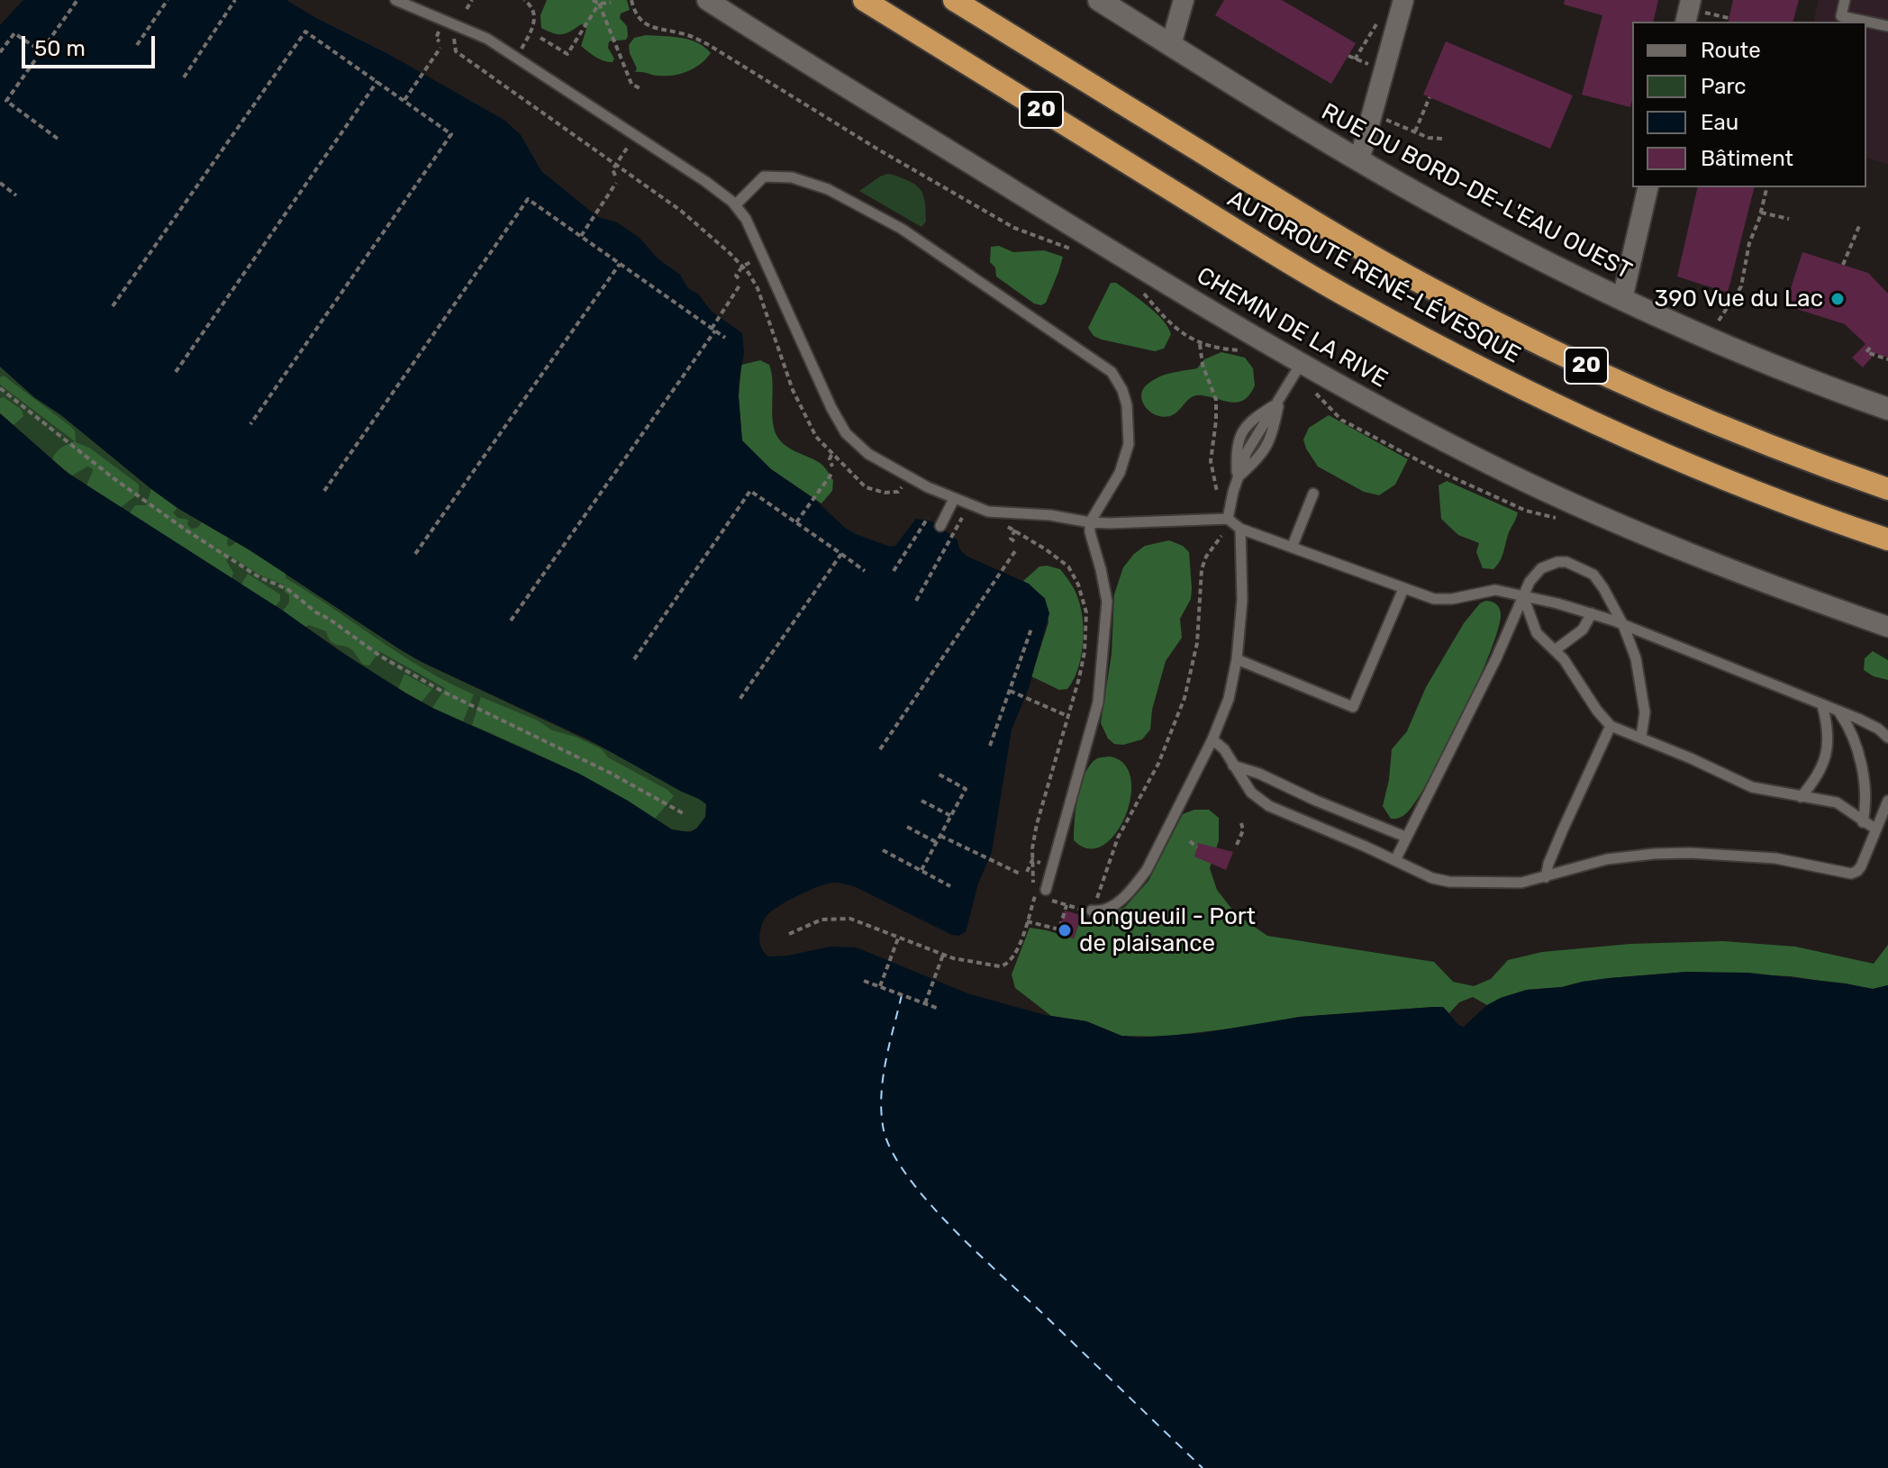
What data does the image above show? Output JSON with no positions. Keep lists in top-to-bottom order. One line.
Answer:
{"streets":{"highway":["20","AUTOROUTE RENÉ-LÉVESQUE"],"street":["RUE DU BORD-DE-L'EAU OUEST","CHEMIN DE LA RIVE"]},"places":["390 Vue du Lac","Longueuil - Port de plaisance"],"legend":["Route","Parc","Eau","Bâtiment"],"scale_bar":"50 m"}
